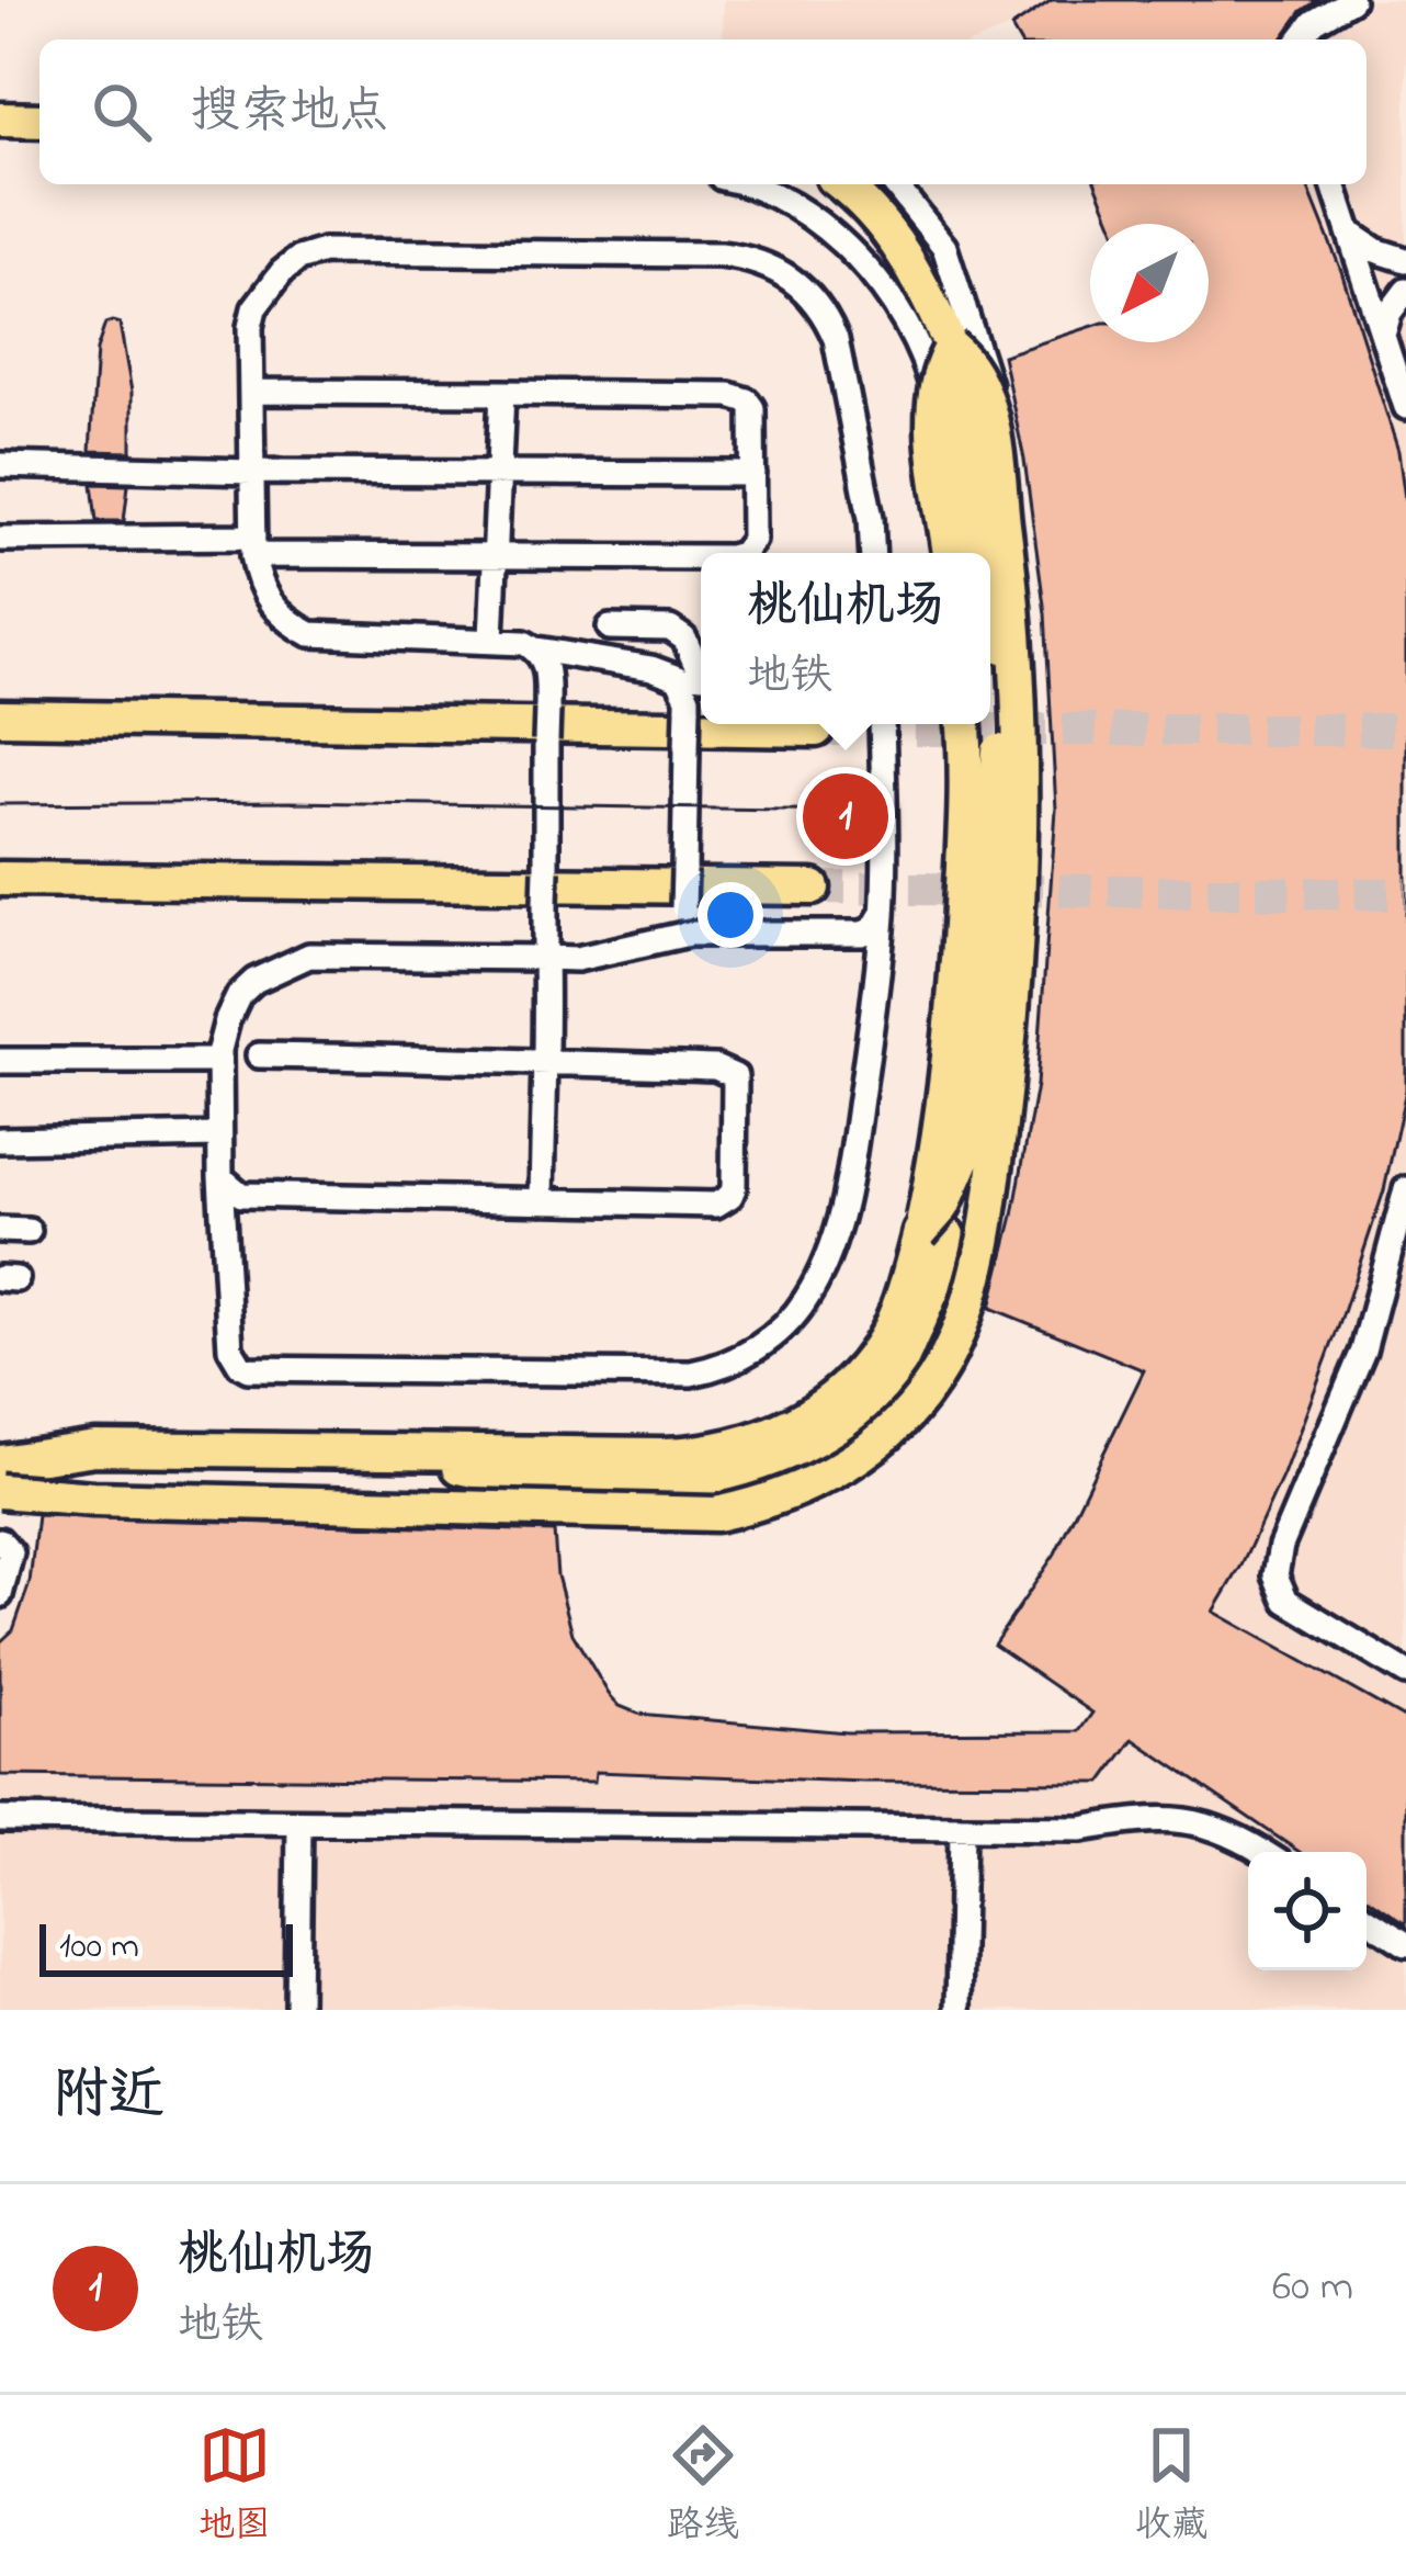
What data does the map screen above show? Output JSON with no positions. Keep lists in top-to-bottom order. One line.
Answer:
{"scale_bar":"100 m","north":"bottom left","page":{"search":"搜索地点","popup":["桃仙机场","地铁"],"pins":"1","scale":"100 m","heading":"附近","list":[{"mark":"1","name":"桃仙机场","note":"地铁","value":"60 m"}],"nav":["地图","路线","收藏"]}}
